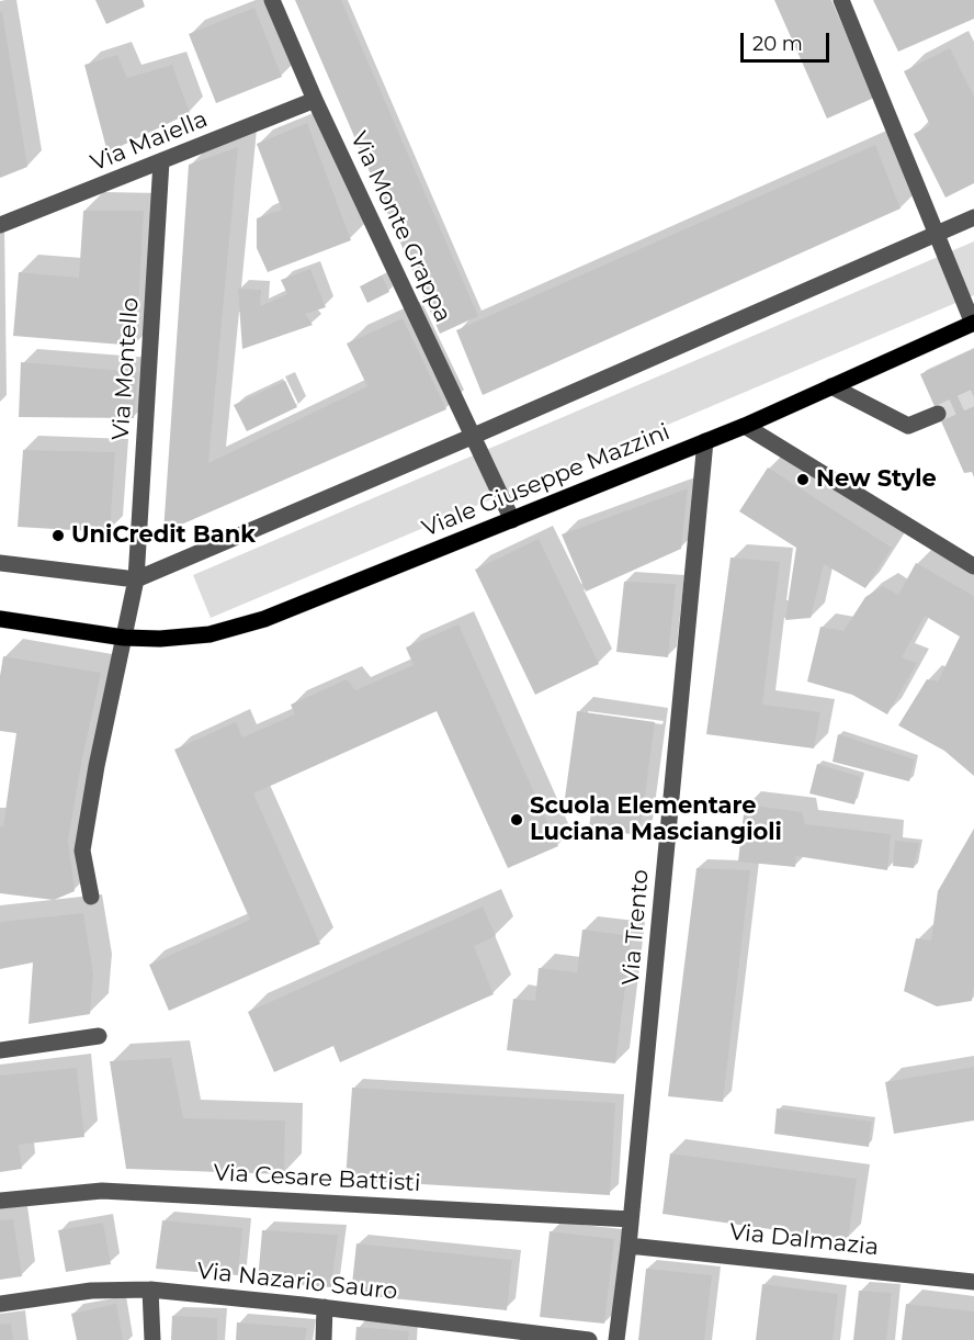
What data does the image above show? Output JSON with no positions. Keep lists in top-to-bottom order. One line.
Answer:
{"streets":{"main road":["Viale Giuseppe Mazzini"],"street":["Via Maiella","Via Monte Grappa","Via Montello","Via Trento","Via Cesare Battisti","Via Dalmazia","Via Nazario Sauro"]},"crossings":[["Via Maiella","Via Monte Grappa"],["Via Maiella","Via Montello"],["Via Monte Grappa","Viale Giuseppe Mazzini"],["Via Montello","Viale Giuseppe Mazzini"],["Viale Giuseppe Mazzini","Via Trento"],["Via Trento","Via Cesare Battisti"],["Via Trento","Via Dalmazia"]],"places":["New Style","UniCredit Bank","Scuola Elementare Luciana Masciangioli"],"scale_bar":"20 m"}
